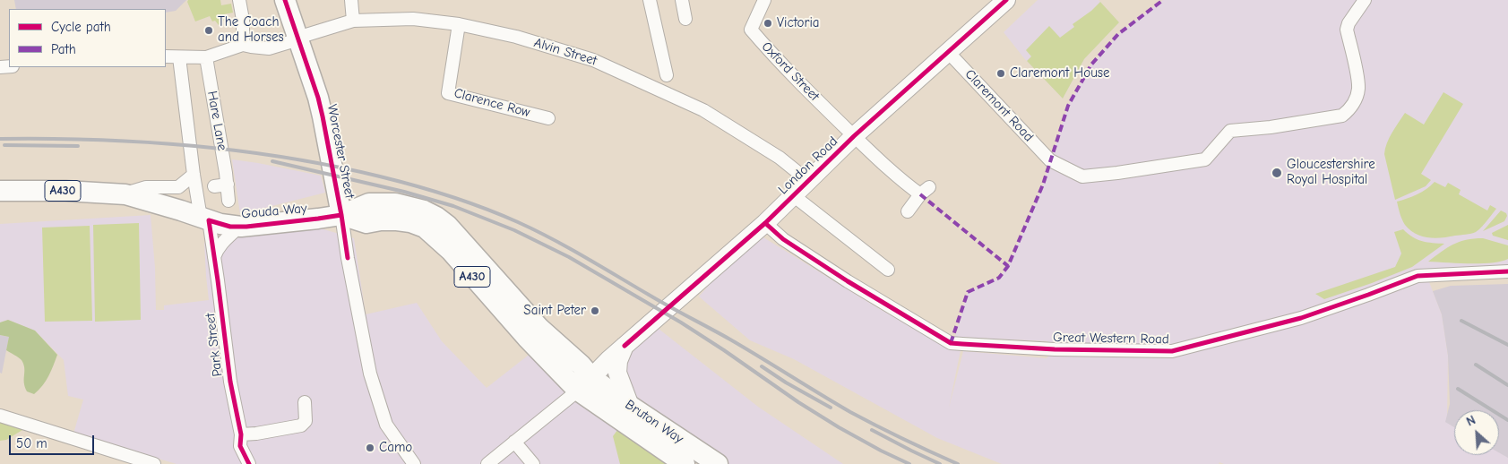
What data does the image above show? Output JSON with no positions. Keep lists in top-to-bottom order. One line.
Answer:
{"streets":{"main road":["Worcester Street","London Road","A430","Gouda Way","Bruton Way"],"street":["Alvin Street","Oxford Street","Clarence Row","Claremont Road","Hare Lane","Great Western Road","Park Street"]},"crossings":[["Alvin Street","Clarence Row"],["Alvin Street","Worcester Street"],["Alvin Street","London Road"],["Oxford Street","London Road"],["Claremont Road","London Road"],["Worcester Street","A430"],["Worcester Street","Gouda Way"],["London Road","A430"],["London Road","Great Western Road"],["London Road","Bruton Way"],["A430","Gouda Way"],["A430","Bruton Way"],["Gouda Way","Park Street"]],"places":["Victoria","The Coach and Horses","Claremont House","Gloucestershire Royal Hospital","Saint Peter","Camo"],"legend":["Cycle path","Path"],"scale_bar":"50 m","north":"top left"}
